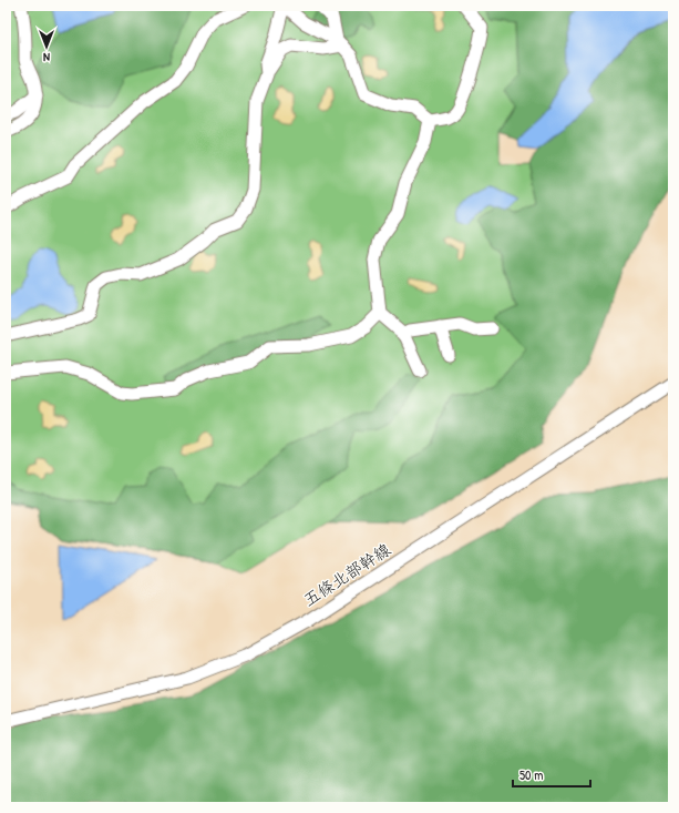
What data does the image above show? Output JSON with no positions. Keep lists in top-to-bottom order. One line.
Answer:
{"streets":{"street":["五條北部幹線"]},"scale_bar":"50 m","north":"bottom"}
